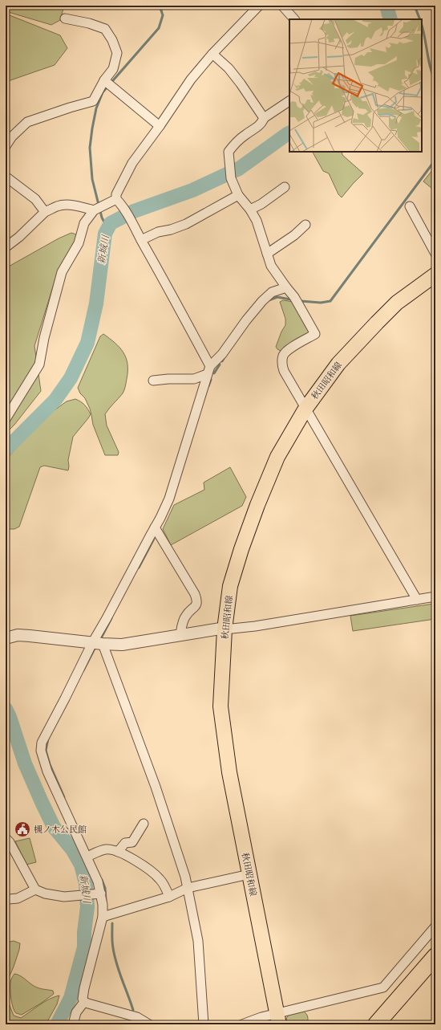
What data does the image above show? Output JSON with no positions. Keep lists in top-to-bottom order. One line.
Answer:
{"streets":{"main road":["秋田昭和線"]},"water":["新城川"],"places":{"public building":["槻ノ木公民館"]}}
